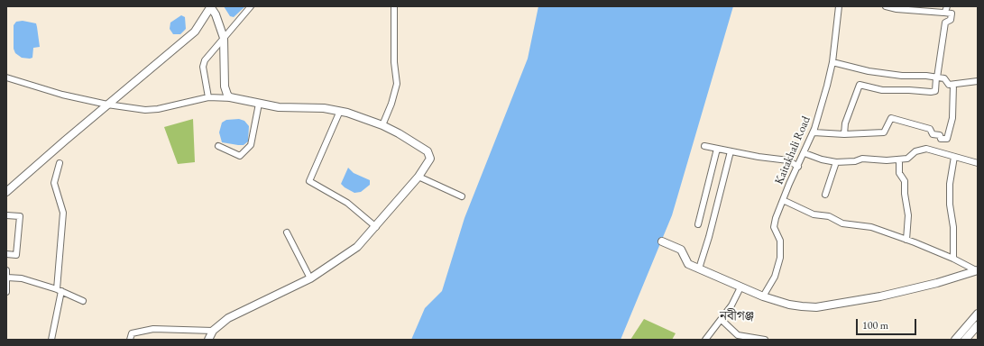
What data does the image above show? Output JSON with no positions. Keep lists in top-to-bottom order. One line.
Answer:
{"streets":{"street":["Kaitakhali Road"]},"districts":["নবীগঞ্জ"],"scale_bar":"100 m"}
